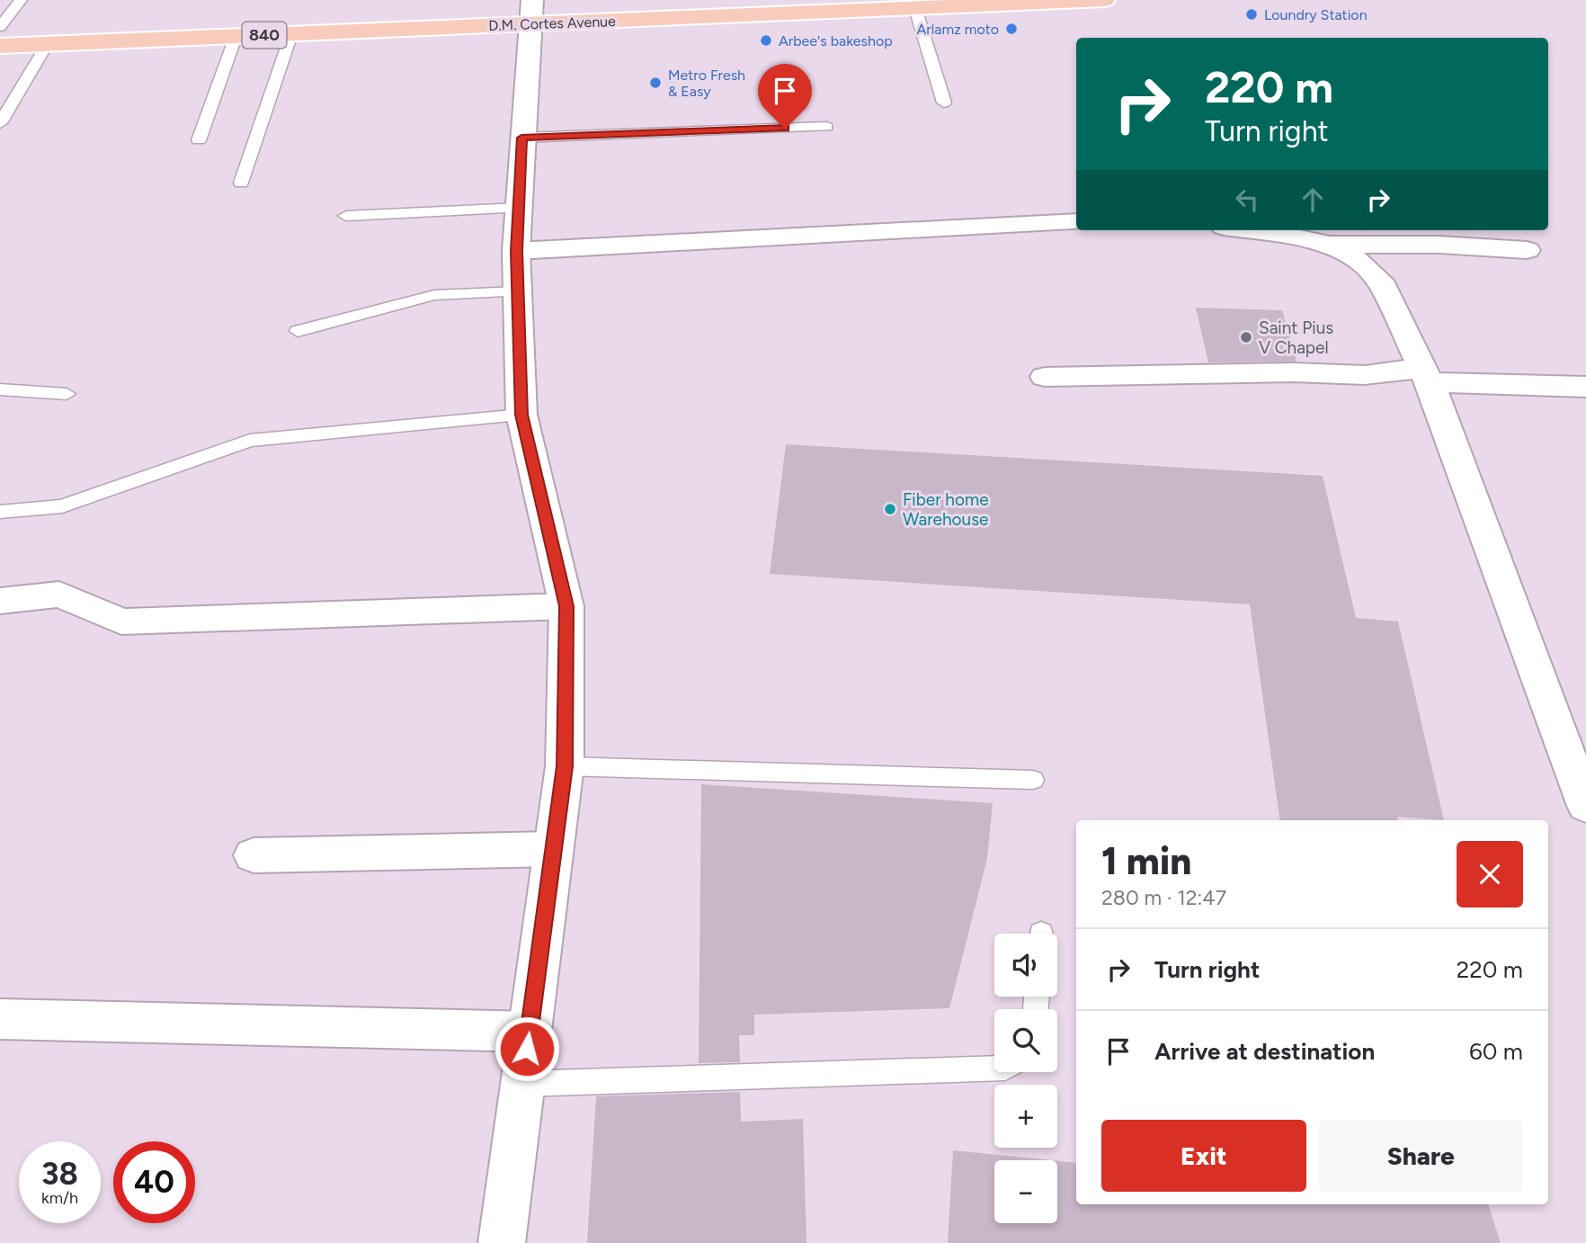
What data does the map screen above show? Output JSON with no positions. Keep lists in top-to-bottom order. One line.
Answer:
{"streets":{"highway":["D.M. Cortes Avenue","840"]},"places":["Loundry Station","Arlamz moto","Arbee's bakeshop","Metro Fresh & Easy","Saint Pius V Chapel","Fiber home Warehouse"],"page":{"turn":["220 m","Turn right"],"heading":["1 min","280 m · 12:47"],"list":[{"name":"Turn right","value":"220 m"},{"name":"Arrive at destination","value":"60 m"}],"map_buttons":["+","−"],"buttons":["Exit","Share"],"speed":"38 km/h","limit":"40"}}
